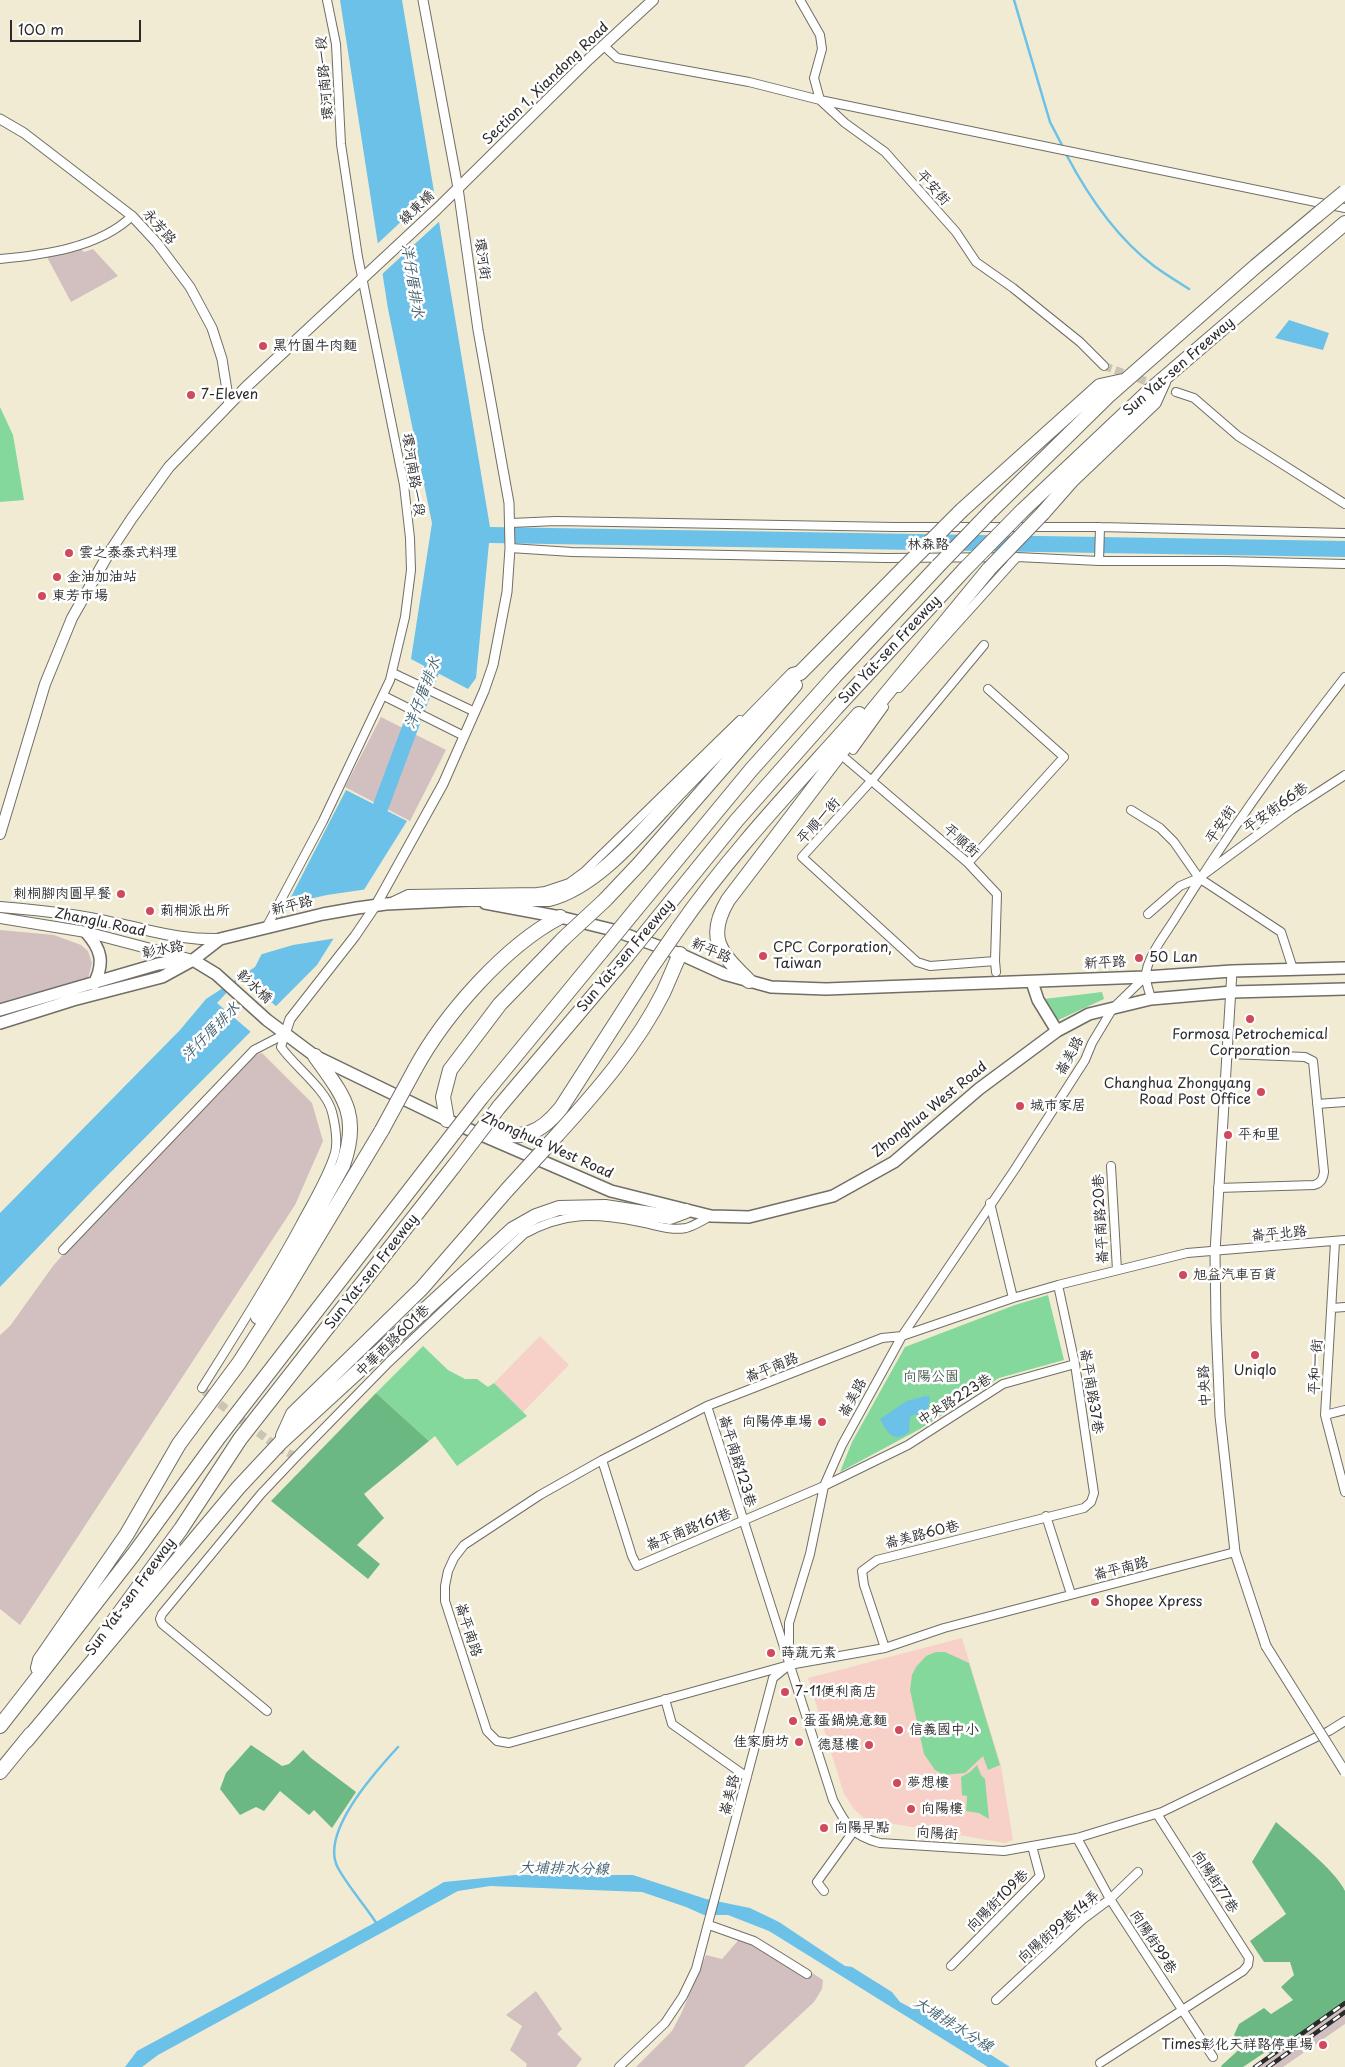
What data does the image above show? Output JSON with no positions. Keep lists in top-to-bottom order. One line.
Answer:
{"streets":{"highway":["Sun Yat-sen Freeway"],"main road":["Section 1, Xiandong Road","線東橋","新平路","Zhanglu Road","彰水路","彰水橋","Zhonghua West Road"],"street":["環河南路一段","平安街","永芳路","環河街","林森路","平安街66巷","平順一街","平順街","崙美路","崙平南路20巷","崙平北路","中華西路601巷","平和一街","崙平南路","中央路","崙平南路37巷","中央路223巷","崙平南路123巷","崙平南路161巷","崙美路60巷","向陽街","向陽街77巷","向陽街109巷","向陽街99巷14弄","向陽街99巷"]},"crossings":[["環河南路一段","線東橋"],["環河南路一段","新平路"],["Section 1, Xiandong Road","線東橋"],["Section 1, Xiandong Road","環河街"],["平安街","平安街66巷"],["平安街","新平路"],["平安街","崙美路"],["平安街","Zhonghua West Road"],["線東橋","環河街"],["環河街","林森路"],["環河街","新平路"],["環河街","Zhonghua West Road"],["平順一街","平順街"],["新平路","Zhanglu Road"],["新平路","彰水路"],["新平路","彰水橋"],["新平路","崙美路"],["新平路","中央路"],["Zhanglu Road","彰水路"],["Zhanglu Road","彰水橋"],["彰水路","彰水橋"],["彰水橋","Zhonghua West Road"],["崙美路","Zhonghua West Road"],["崙美路","崙平南路"],["崙美路","中央路223巷"],["Zhonghua West Road","中華西路601巷"],["Zhonghua West Road","中央路"],["崙平南路20巷","崙平南路"],["崙平北路","平和一街"],["崙平北路","崙平南路"],["崙平北路","中央路"],["崙平南路","中央路"],["崙平南路","崙平南路37巷"],["崙平南路","崙平南路123巷"],["崙平南路","崙平南路161巷"],["崙平南路","崙美路60巷"],["崙平南路37巷","中央路223巷"],["崙平南路37巷","崙美路60巷"],["中央路223巷","崙平南路123巷"],["中央路223巷","崙平南路161巷"],["崙平南路123巷","崙平南路161巷"],["向陽街","向陽街77巷"],["向陽街","向陽街109巷"],["向陽街","向陽街99巷"],["向陽街77巷","向陽街99巷"],["向陽街99巷14弄","向陽街99巷"]],"water":["洋仔厝排水","大埔排水分線"],"parks":["向陽公園"],"places":["黑竹園牛肉麵","7-Eleven","雲之泰泰式料理","金油加油站","東芳市場","刺桐腳肉圓早餐","莿桐派出所","CPC Corporation, Taiwan","50 Lan","Formosa Petrochemical Corporation","Changhua Zhongyang Road Post Office","城市家居","平和里","旭益汽車百貨","Uniqlo","向陽停車場","Shopee Xpress","蒔蔬元素","7-11便利商店","蛋蛋鍋燒意麵","信義國中小","佳家廚坊","德慧樓","夢想樓","向陽樓","向陽早點","Times彰化天祥路停車場"],"scale_bar":"100 m"}
